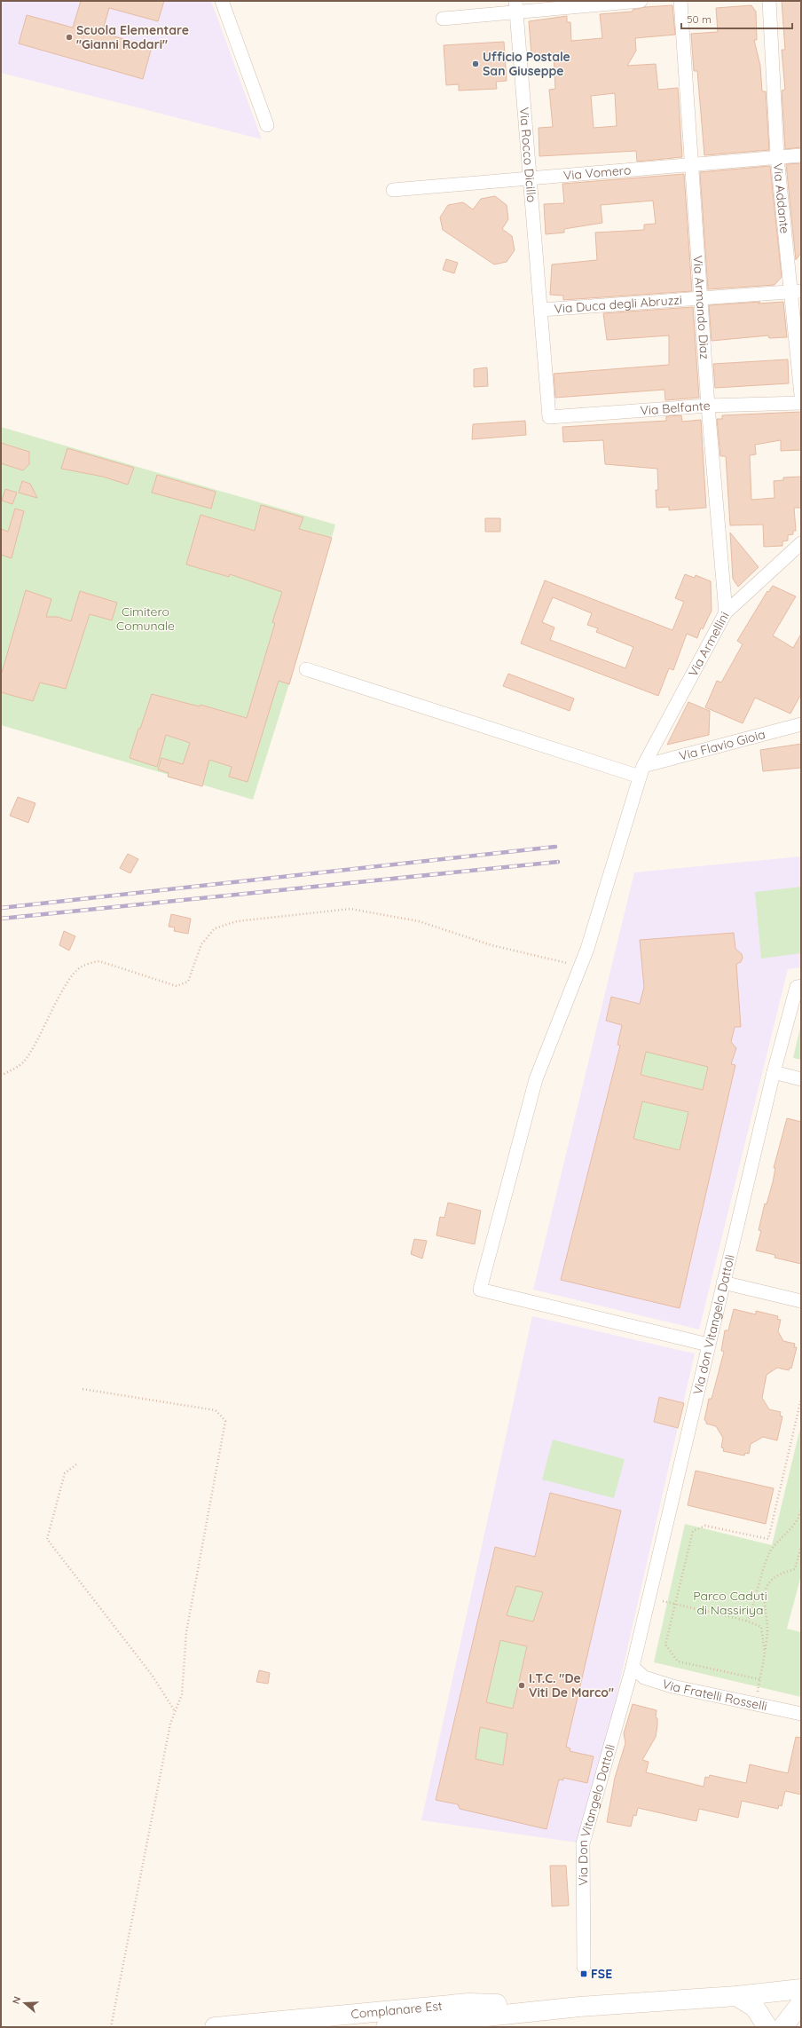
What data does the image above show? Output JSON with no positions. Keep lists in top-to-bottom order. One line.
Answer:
{"streets":{"main road":["Complanare Est"],"street":["Via Rocco Dicillo","Via Vomero","Via Addante","Via Duca degli Abruzzi","Via Armando Diaz","Via Belfante","Via Armellini","Via Flavio Gioia","Via don Vitangelo Dattoli","Via Fratelli Rosselli","Via Don Vitangelo Dattoli"]},"crossings":[["Via Rocco Dicillo","Via Vomero"],["Via Rocco Dicillo","Via Duca degli Abruzzi"],["Via Rocco Dicillo","Via Belfante"],["Via Vomero","Via Addante"],["Via Vomero","Via Armando Diaz"],["Via Addante","Via Duca degli Abruzzi"],["Via Duca degli Abruzzi","Via Armando Diaz"],["Via Armando Diaz","Via Belfante"],["Via Armando Diaz","Via Armellini"],["Via Armellini","Via Flavio Gioia"],["Via Armellini","Via don Vitangelo Dattoli"],["Via don Vitangelo Dattoli","Via Fratelli Rosselli"],["Via don Vitangelo Dattoli","Via Don Vitangelo Dattoli"],["Via Fratelli Rosselli","Via Don Vitangelo Dattoli"]],"parks":["Cimitero Comunale","Parco Caduti di Nassiriya"],"places":{"other":["Scuola Elementare \"Gianni Rodari\"","Ufficio Postale San Giuseppe","I.T.C. \"De Viti De Marco\""],"transit":["FSE"]},"scale_bar":"50 m","north":"left"}
